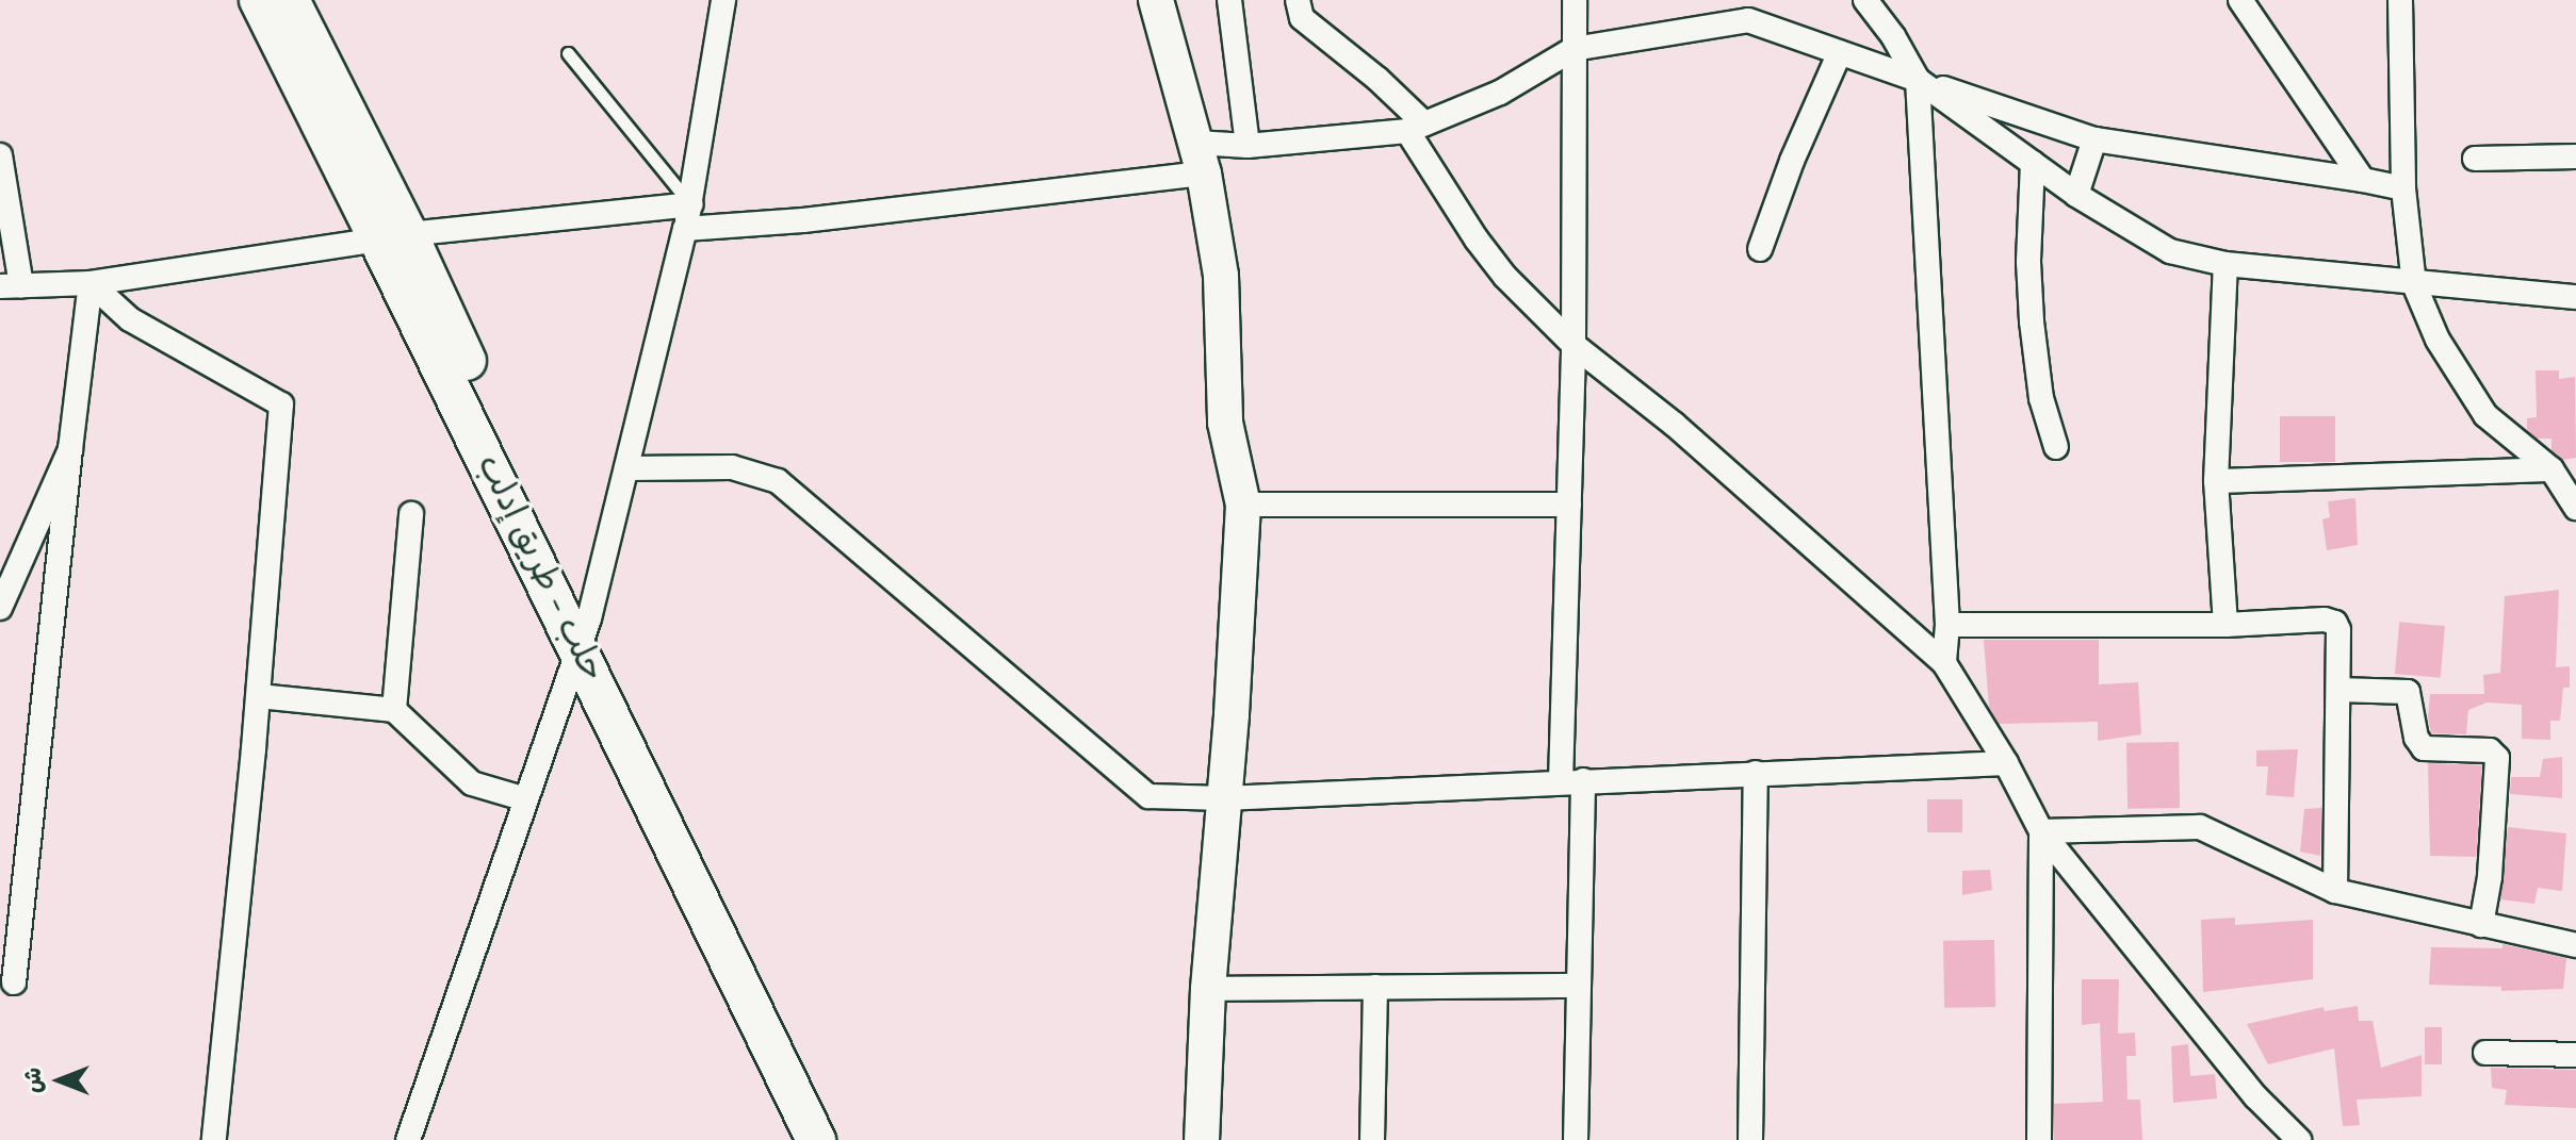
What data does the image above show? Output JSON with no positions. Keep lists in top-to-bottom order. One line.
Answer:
{"streets":{"main road":["حلب - طريق إدلب"]},"north":"left"}
